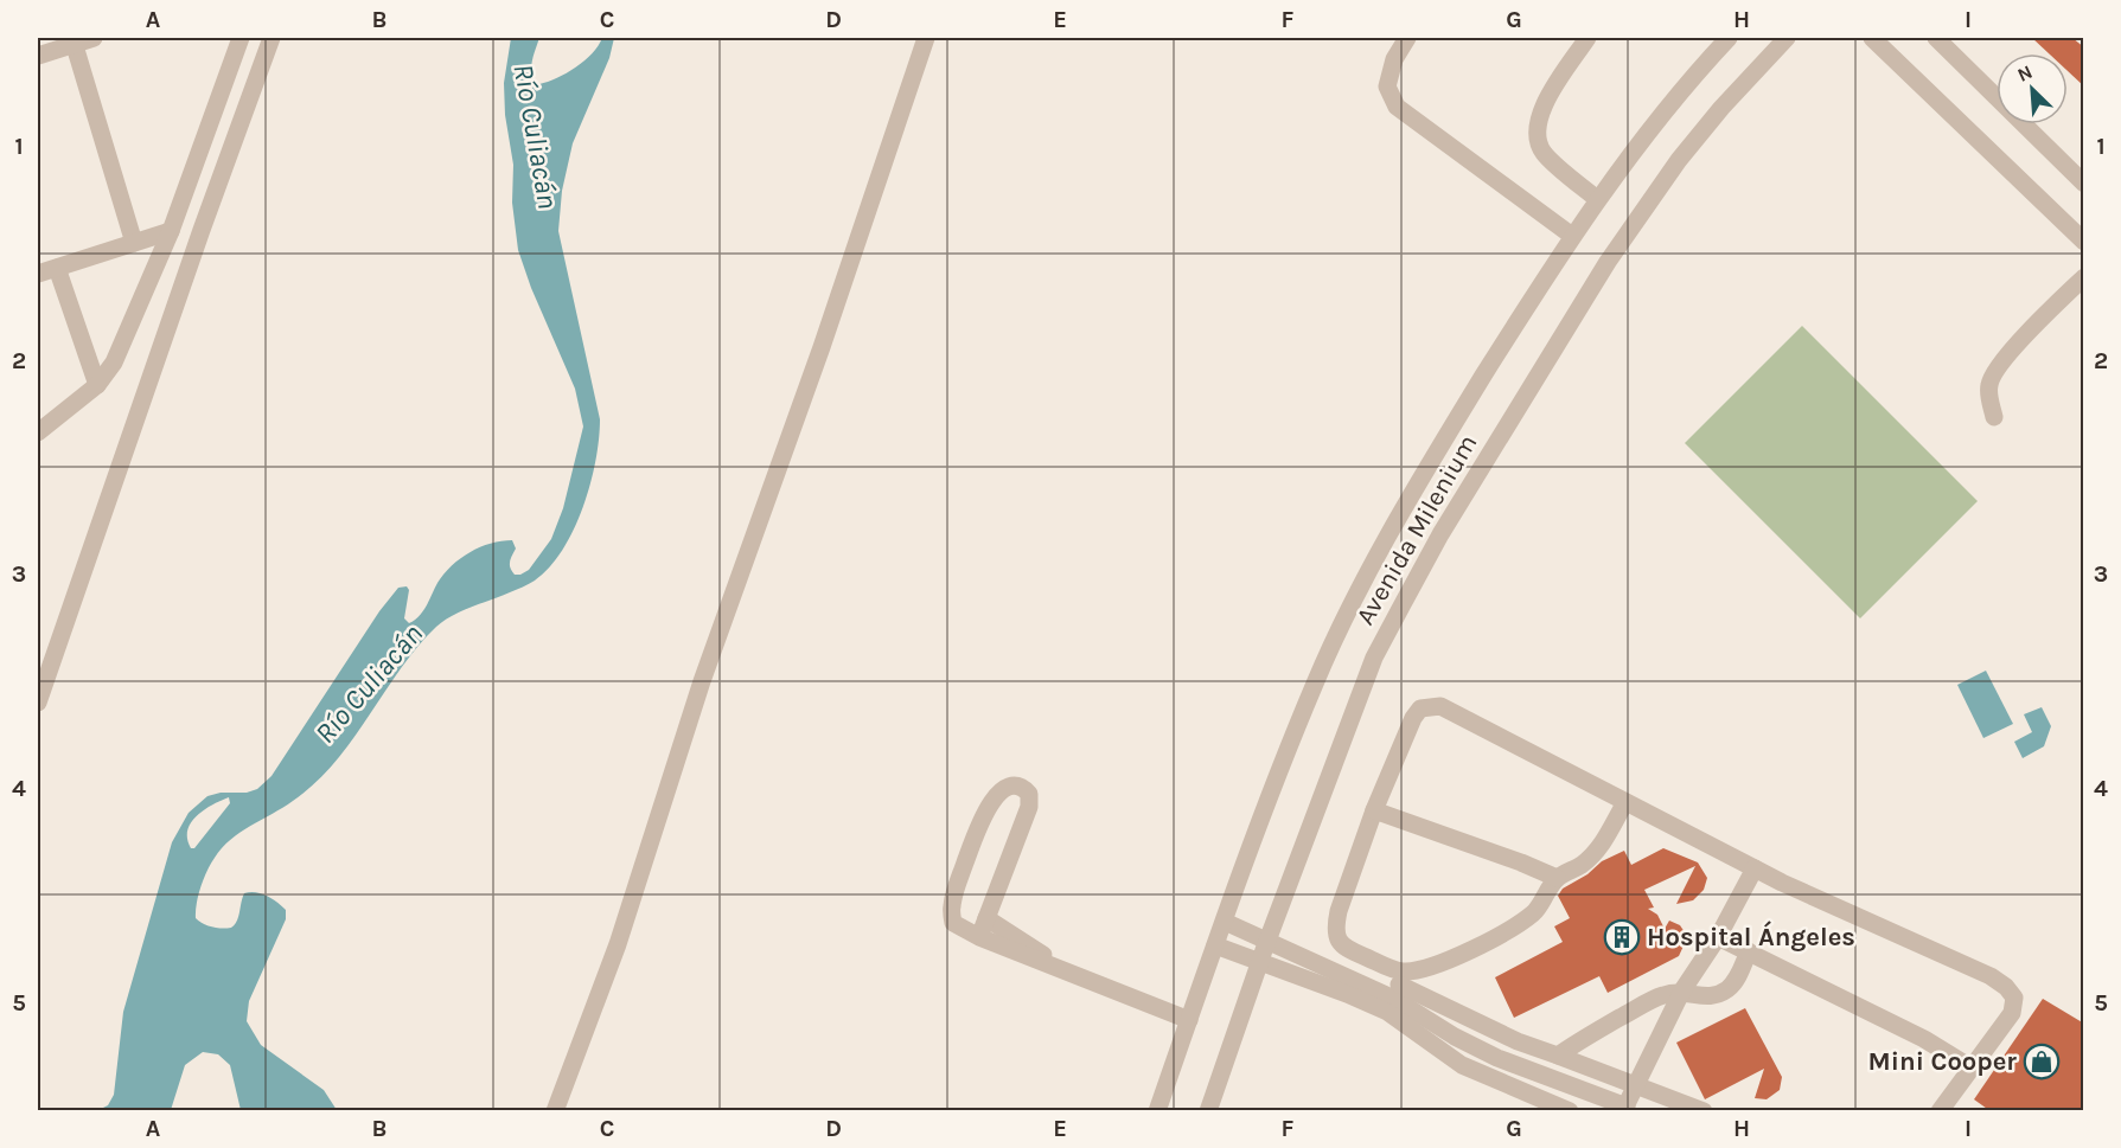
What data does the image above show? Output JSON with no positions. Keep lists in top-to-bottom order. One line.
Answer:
{"streets":{"street":["Avenida Milenium"]},"water":["Río Culiacán"],"places":{"building":["Hospital Ángeles"],"shop":["Mini Cooper"]},"north":"top left","grid":{"columns":["A","B","C","D","E","F","G","H","I"],"rows":["1","2","3","4","5"]}}
